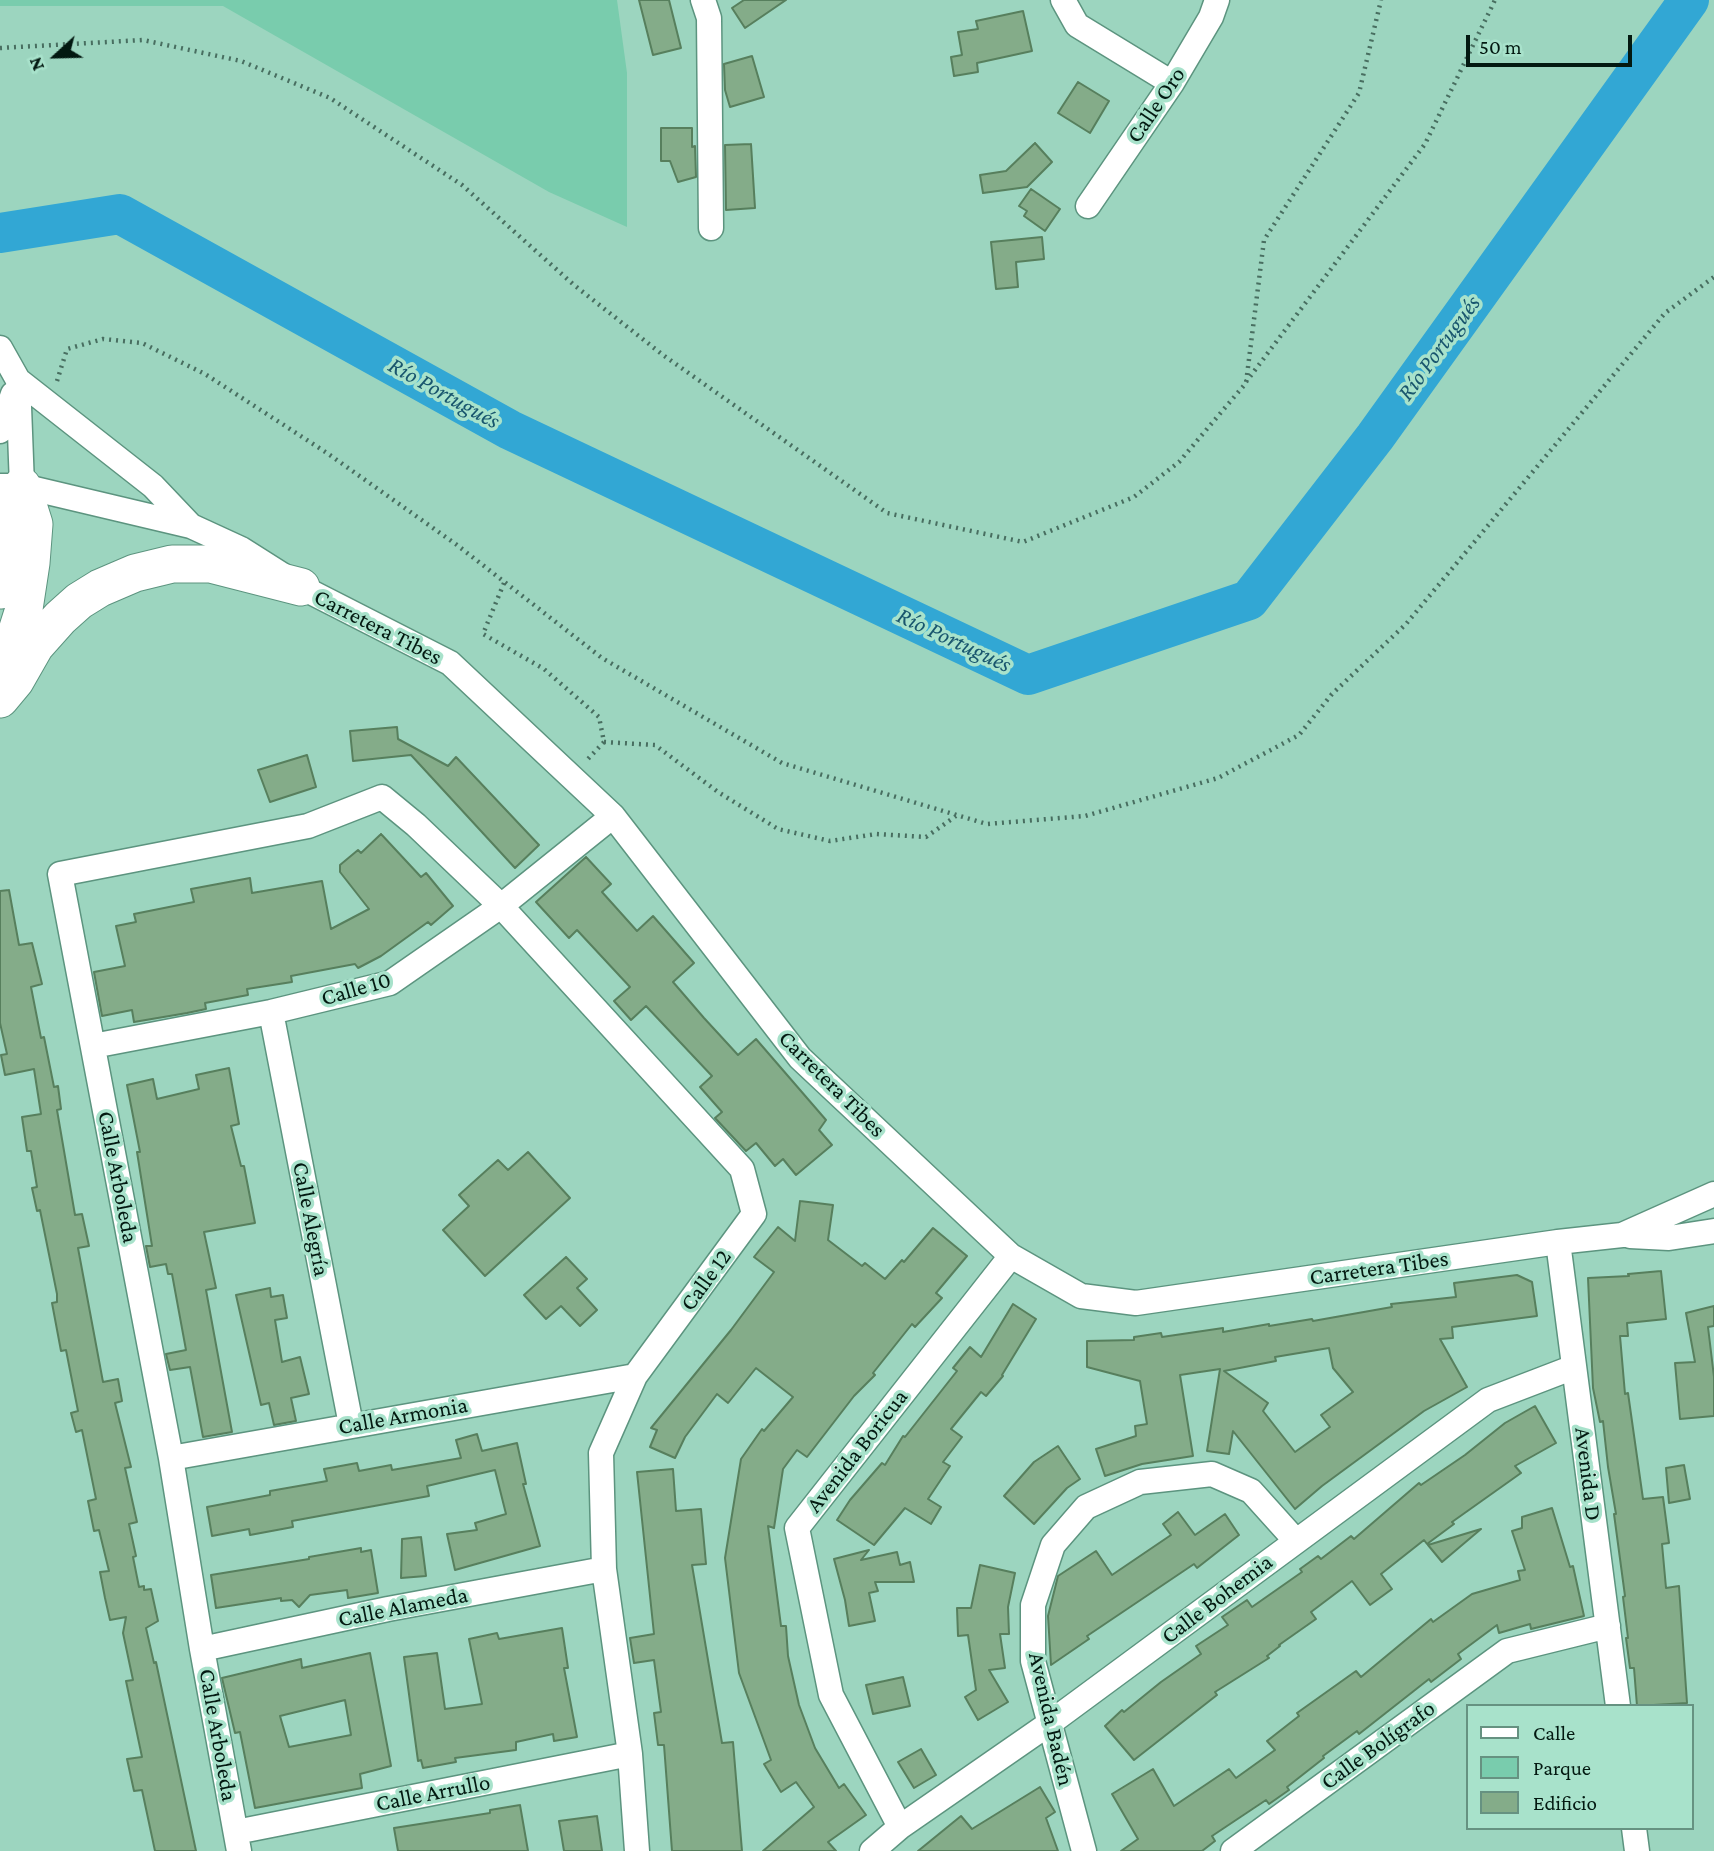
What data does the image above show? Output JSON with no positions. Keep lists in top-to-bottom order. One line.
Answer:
{"streets":{"street":["Calle Oro","Carretera Tibes","Calle 10","Calle Arboleda","Calle Alegría","Calle 12","Calle Armonia","Avenida Boricua","Avenida D","Calle Bohemia","Calle Alameda","Avenida Badén","Calle Bolígrafo","Calle Arrullo"]},"crossings":[["Carretera Tibes","Calle 10"],["Carretera Tibes","Avenida Boricua"],["Carretera Tibes","Avenida D"],["Calle 10","Calle Arboleda"],["Calle 10","Calle Alegría"],["Calle 10","Calle 12"],["Calle Arboleda","Calle 12"],["Calle Arboleda","Calle Armonia"],["Calle Arboleda","Calle Alameda"],["Calle Arboleda","Calle Arrullo"],["Calle Alegría","Calle Armonia"],["Calle 12","Calle Armonia"],["Calle 12","Calle Alameda"],["Calle 12","Calle Arrullo"],["Avenida Boricua","Calle Bohemia"],["Avenida D","Calle Bohemia"],["Avenida D","Calle Bolígrafo"],["Calle Bohemia","Avenida Badén"]],"water":["Río Portugués"],"legend":["Calle","Parque","Edificio"],"scale_bar":"50 m","north":"left"}
